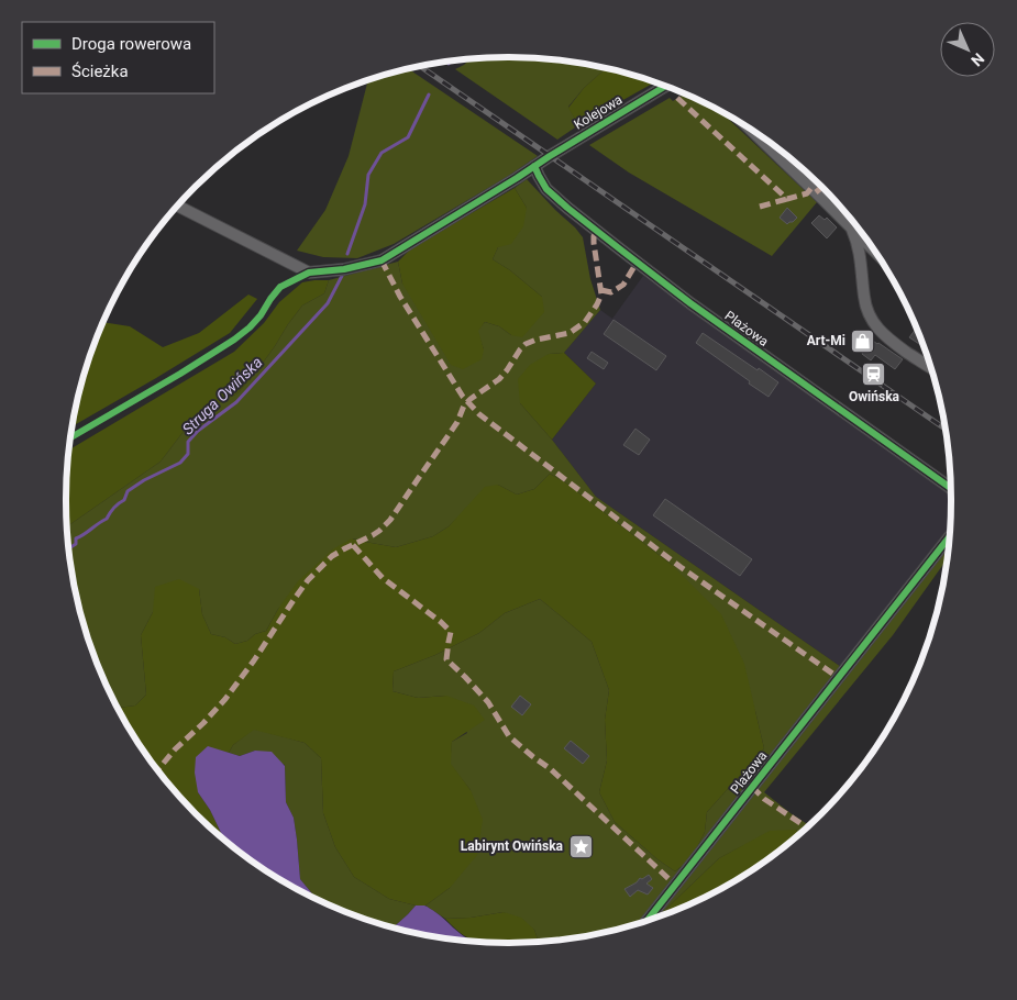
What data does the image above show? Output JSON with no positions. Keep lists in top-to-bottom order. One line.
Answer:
{"streets":{"street":["Kolejowa","Plażowa"]},"crossings":[["Kolejowa","Plażowa"]],"water":["Struga Owińska"],"places":{"shop":["Art-Mi"],"station":["Owińska"],"place":["Labirynt Owińska"]},"legend":["Droga rowerowa","Ścieżka"],"north":"bottom right"}
